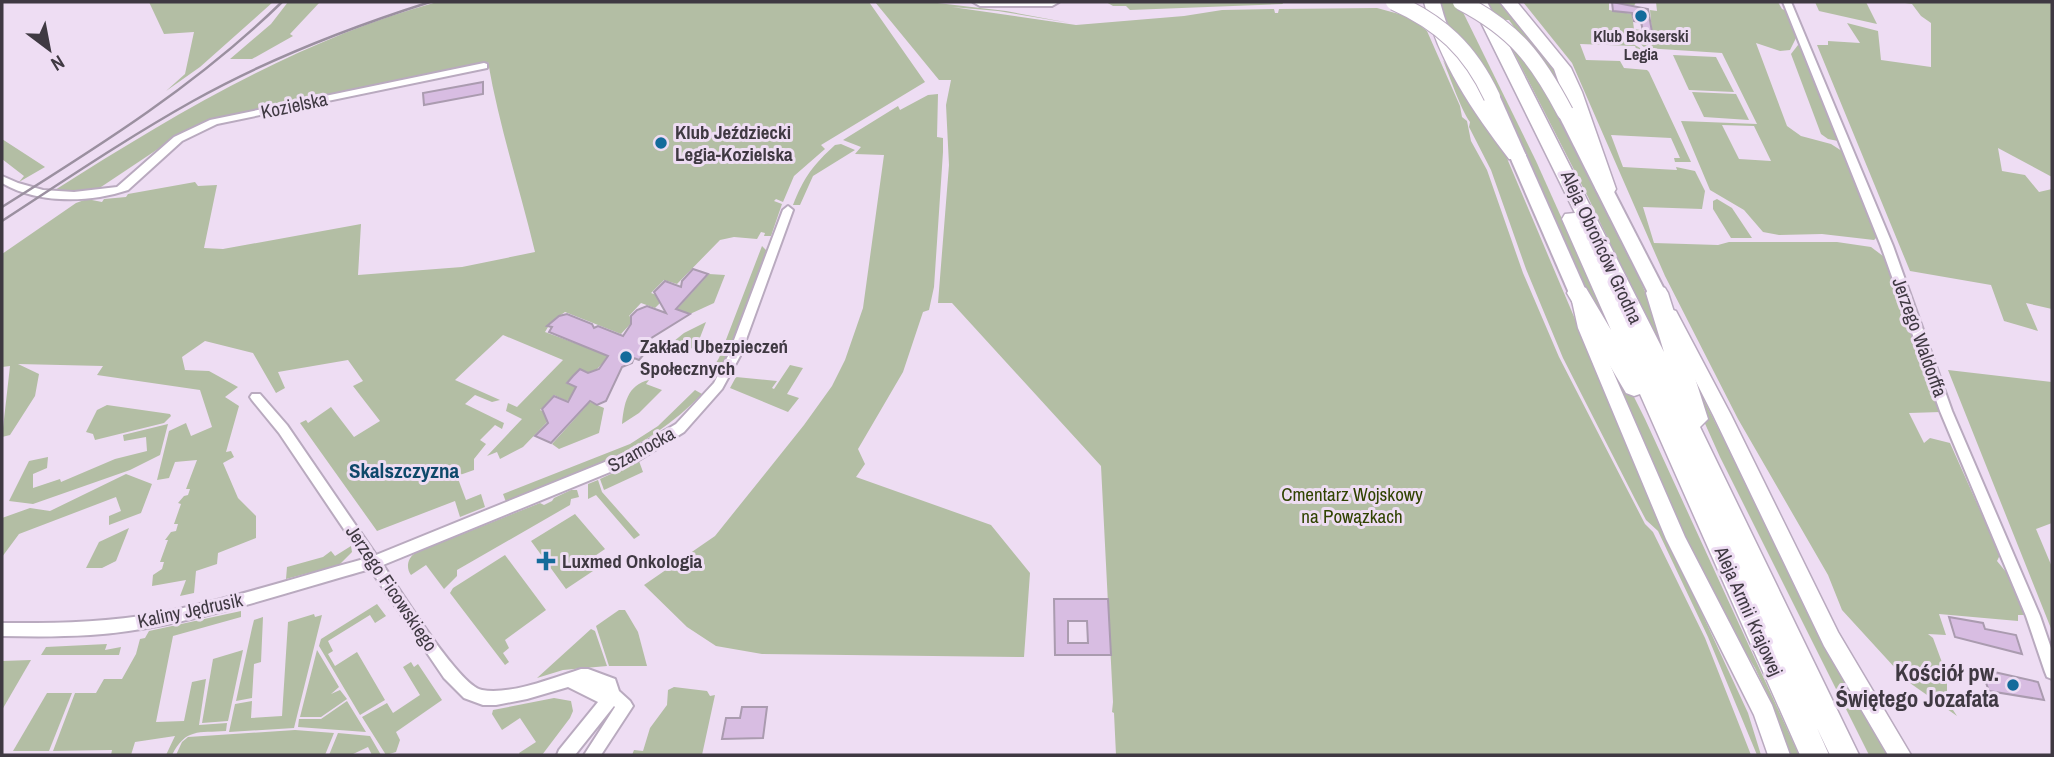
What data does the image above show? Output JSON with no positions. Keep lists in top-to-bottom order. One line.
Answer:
{"streets":{"highway":["Aleja Obrońców Grodna","Aleja Armii Krajowej"],"street":["Kozielska","Jerzego Waldorffa","Szamocka","Jerzego Ficowskiego","Kaliny Jędrusik"]},"crossings":[["Aleja Obrońców Grodna","Aleja Armii Krajowej"],["Szamocka","Jerzego Ficowskiego"],["Szamocka","Kaliny Jędrusik"],["Jerzego Ficowskiego","Kaliny Jędrusik"]],"districts":["Skalszczyzna"],"parks":["Cmentarz Wojskowy na Powązkach"],"places":{"other":["Klub Bokserski Legia","Klub Jeździecki Legia-Kozielska","Zakład Ubezpieczeń Społecznych","Kościół pw. Świętego Jozafata"],"health":["Luxmed Onkologia"]},"north":"bottom right"}
